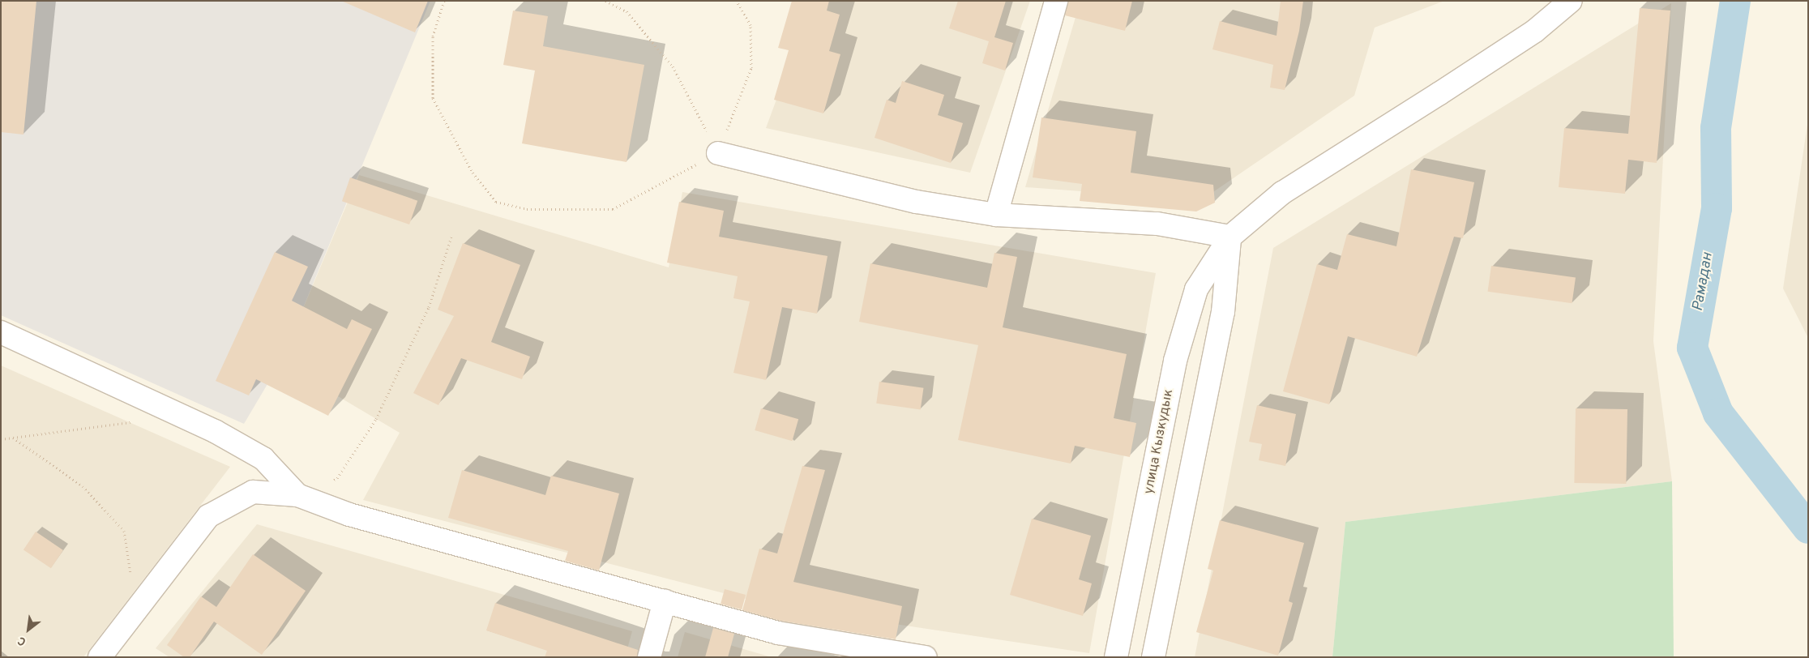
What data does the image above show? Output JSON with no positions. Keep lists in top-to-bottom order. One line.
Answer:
{"streets":{"street":["улица Кызкудык"]},"water":["Рамадан"],"north":"bottom left"}
